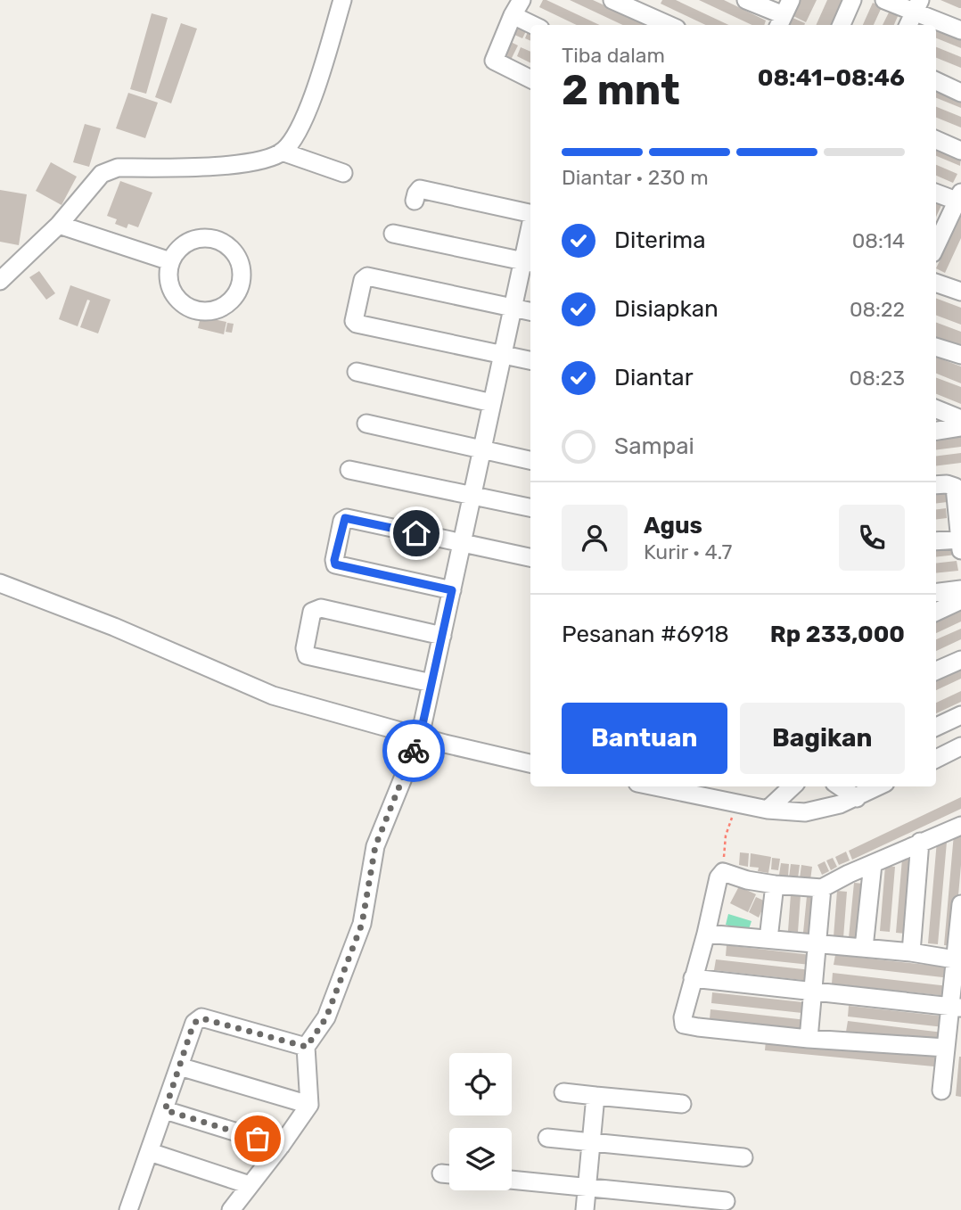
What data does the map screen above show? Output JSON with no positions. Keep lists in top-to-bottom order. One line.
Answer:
{"page":{"heading":["2 mnt","Tiba dalam","08:41–08:46"],"panel":["Agus","Kurir · 4.7","Pesanan #6918","Rp 233,000"],"bar":"Diantar · 230 m","list":[["Diterima","08:14"],["Disiapkan","08:22"],["Diantar","08:23"],"Sampai"],"buttons":["Bantuan","Bagikan"]}}
